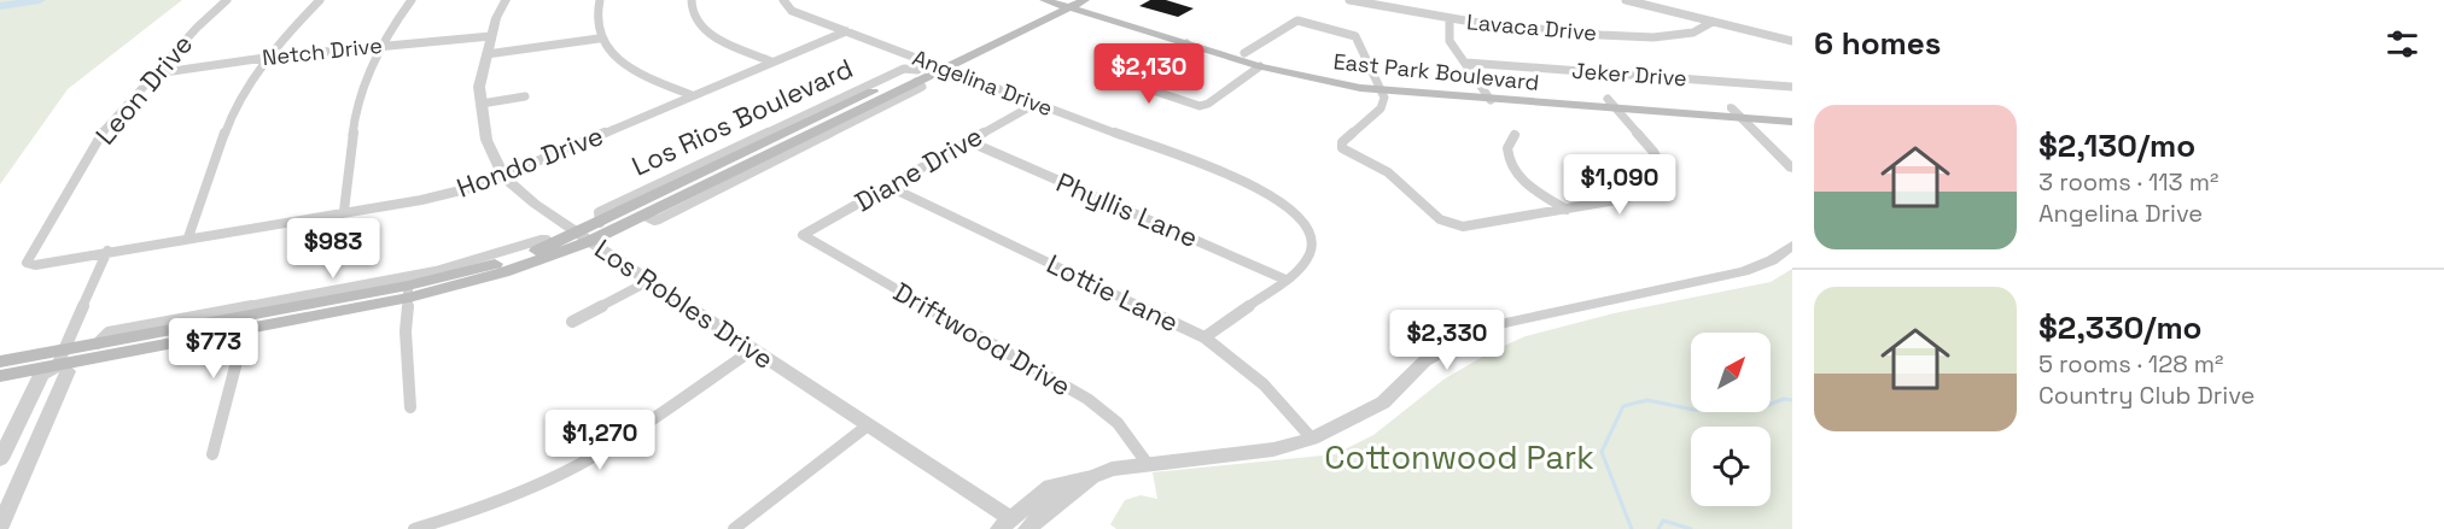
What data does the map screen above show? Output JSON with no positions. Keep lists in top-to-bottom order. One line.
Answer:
{"streets":{"main road":["East Park Boulevard","Los Rios Boulevard"],"street":["Lavaca Drive","Netch Drive","Jeker Drive","Angelina Drive","Leon Drive","Hondo Drive","Diane Drive","Phyllis Lane","Lottie Lane","Los Robles Drive","Driftwood Drive"]},"crossings":[["Netch Drive","Leon Drive"],["Netch Drive","Los Robles Drive"],["East Park Boulevard","Los Rios Boulevard"],["Angelina Drive","Los Rios Boulevard"],["Angelina Drive","Hondo Drive"],["Angelina Drive","Diane Drive"],["Angelina Drive","Phyllis Lane"],["Leon Drive","Hondo Drive"],["Los Rios Boulevard","Los Robles Drive"],["Hondo Drive","Los Robles Drive"],["Diane Drive","Phyllis Lane"],["Diane Drive","Lottie Lane"],["Diane Drive","Driftwood Drive"]],"parks":["Cottonwood Park"],"north":"top right","page":{"heading":"6 homes","price":["$2,130","$1,090","$983","$2,330","$773","$1,270"],"list":[{"name":"$2,130/mo","note":"3 rooms · 113 m² · Angelina Drive"},{"name":"$2,330/mo","note":"5 rooms · 128 m² · Country Club Drive"}]}}
